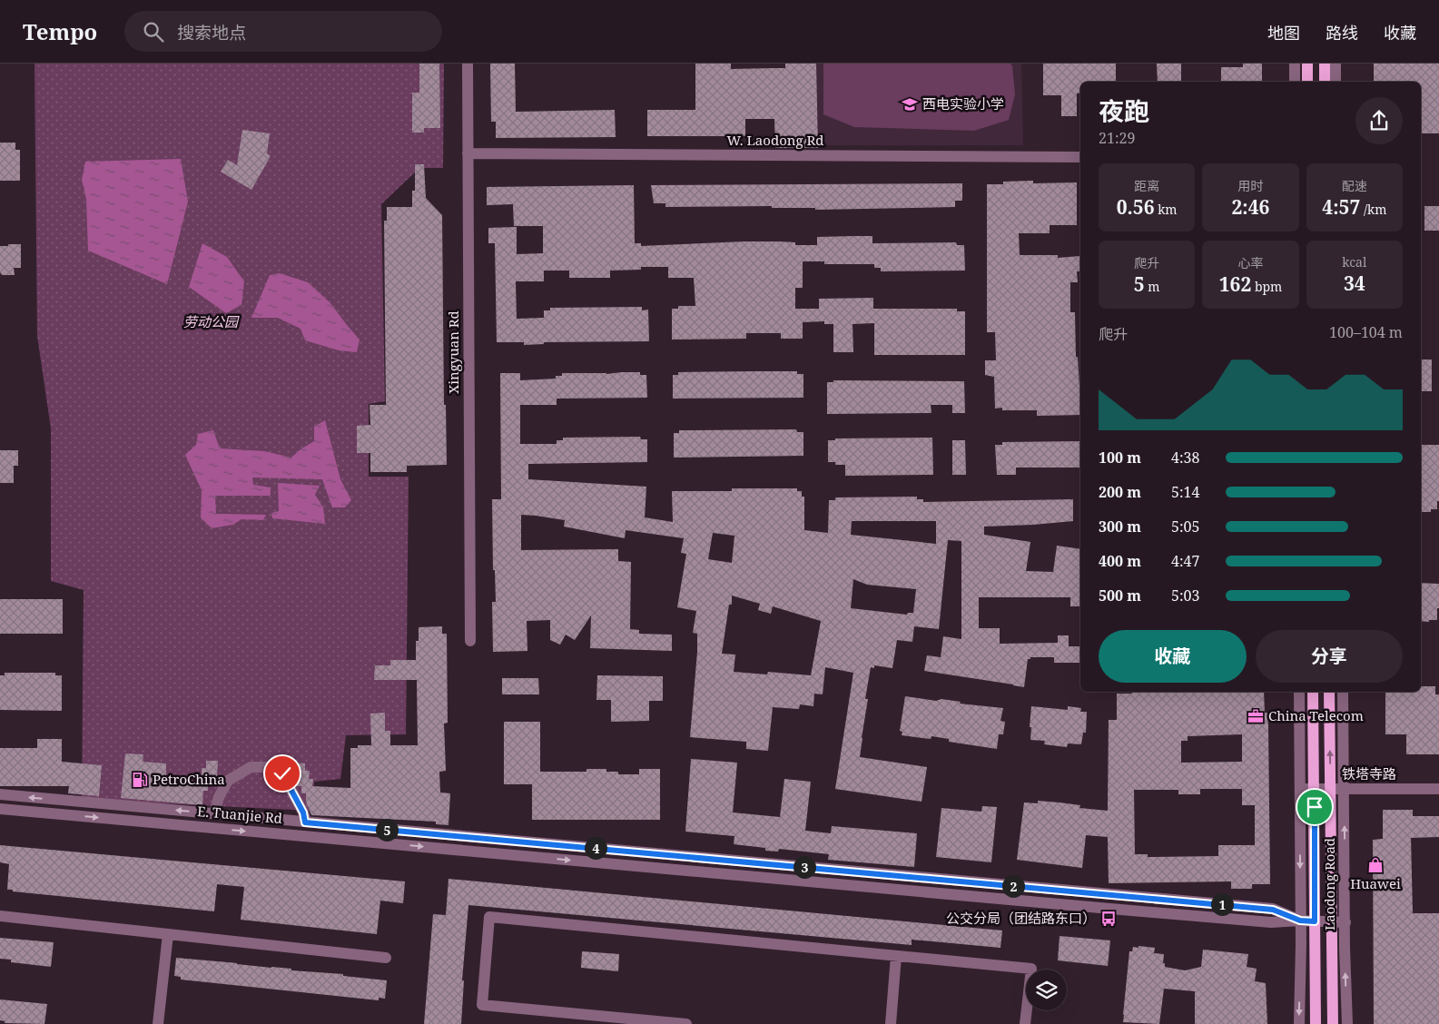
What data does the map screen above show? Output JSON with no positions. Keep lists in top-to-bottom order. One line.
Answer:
{"streets":{"main road":["Laodong Road"],"street":["W. Laodong Rd","Xingyuan Rd","铁塔寺路","E. Tuanjie Rd"]},"crossings":[["W. Laodong Rd","Xingyuan Rd"],["铁塔寺路","Laodong Road"],["E. Tuanjie Rd","Laodong Road"]],"parks":["劳动公园"],"places":{"school or university":["西电实验小学"],"office":["China Telecom"],"fuel station":["PetroChina"],"shop":["Huawei"],"bus stop":["公交分局（团结路东口）"]},"page":{"header":"Tempo","search":"搜索地点","nav":["地图","路线","收藏"],"heading":["夜跑","21:29"],"stats":[["距离","0.56 km"],["用时","2:46"],["配速","4:57 /km"],["爬升","5 m"],["心率","162 bpm"],["kcal","34"]],"chart":["爬升","100–104 m"],"list":[{"name":"100 m","note":"4:38"},{"name":"200 m","note":"5:14"},{"name":"300 m","note":"5:05"},{"name":"400 m","note":"4:47"},{"name":"500 m","note":"5:03"}],"buttons":["收藏","分享"],"pins":["5","4","3","2","1"]}}
